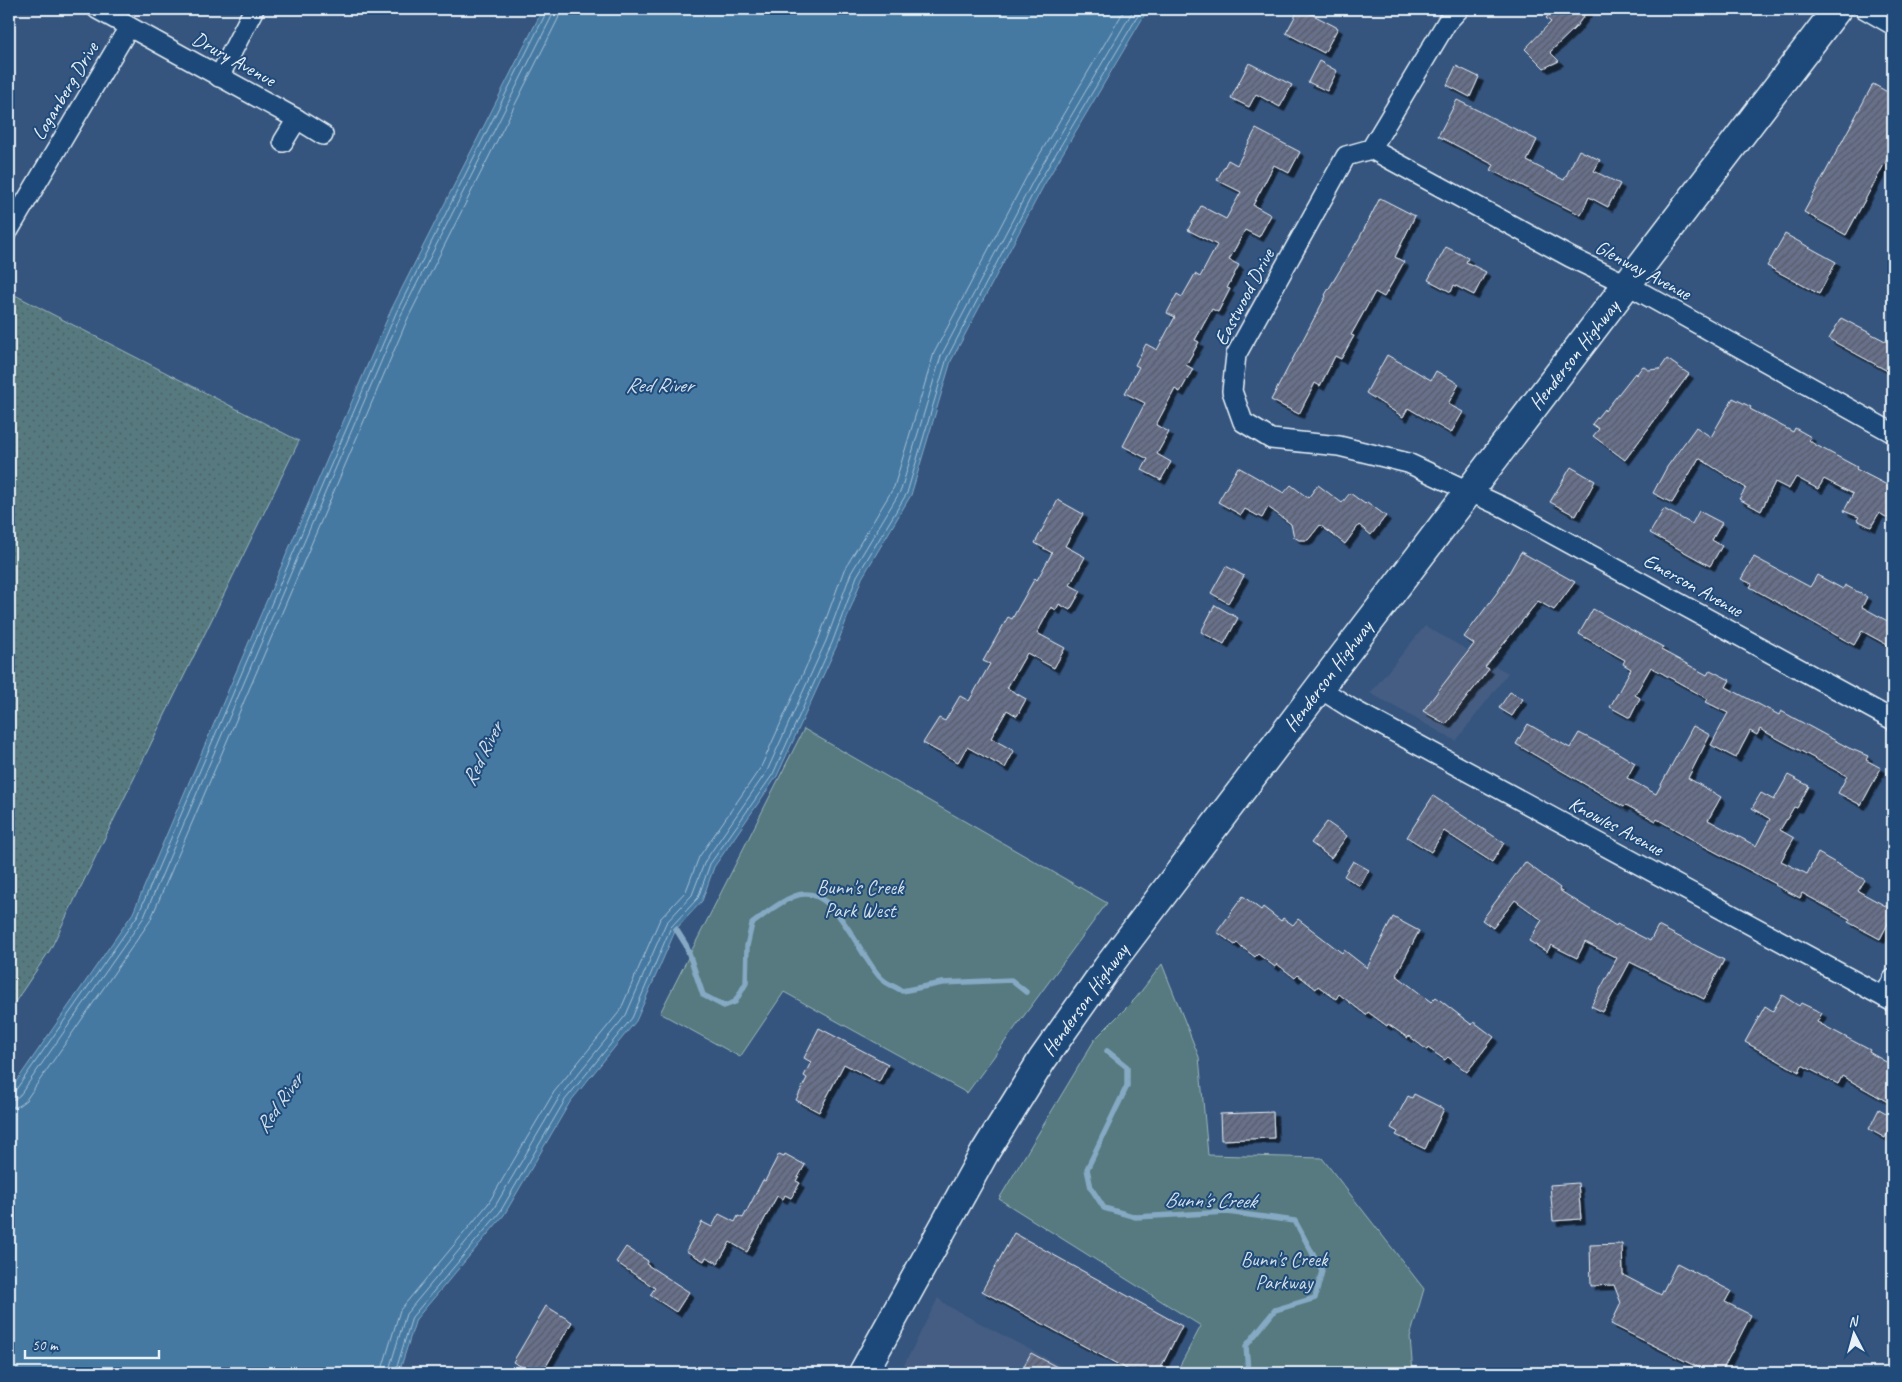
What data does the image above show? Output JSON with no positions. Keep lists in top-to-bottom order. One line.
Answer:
{"streets":{"main road":["Henderson Highway"],"street":["Drury Avenue","Loganberg Drive","Glenway Avenue","Eastwood Drive","Emerson Avenue","Knowles Avenue"]},"crossings":[["Drury Avenue","Loganberg Drive"],["Glenway Avenue","Eastwood Drive"],["Glenway Avenue","Henderson Highway"],["Eastwood Drive","Henderson Highway"],["Eastwood Drive","Emerson Avenue"],["Henderson Highway","Emerson Avenue"],["Henderson Highway","Knowles Avenue"]],"water":["Red River","Bunn's Creek"],"parks":["Bunn's Creek Park West","Bunn's Creek Parkway"],"scale_bar":"50 m","north":"top"}
